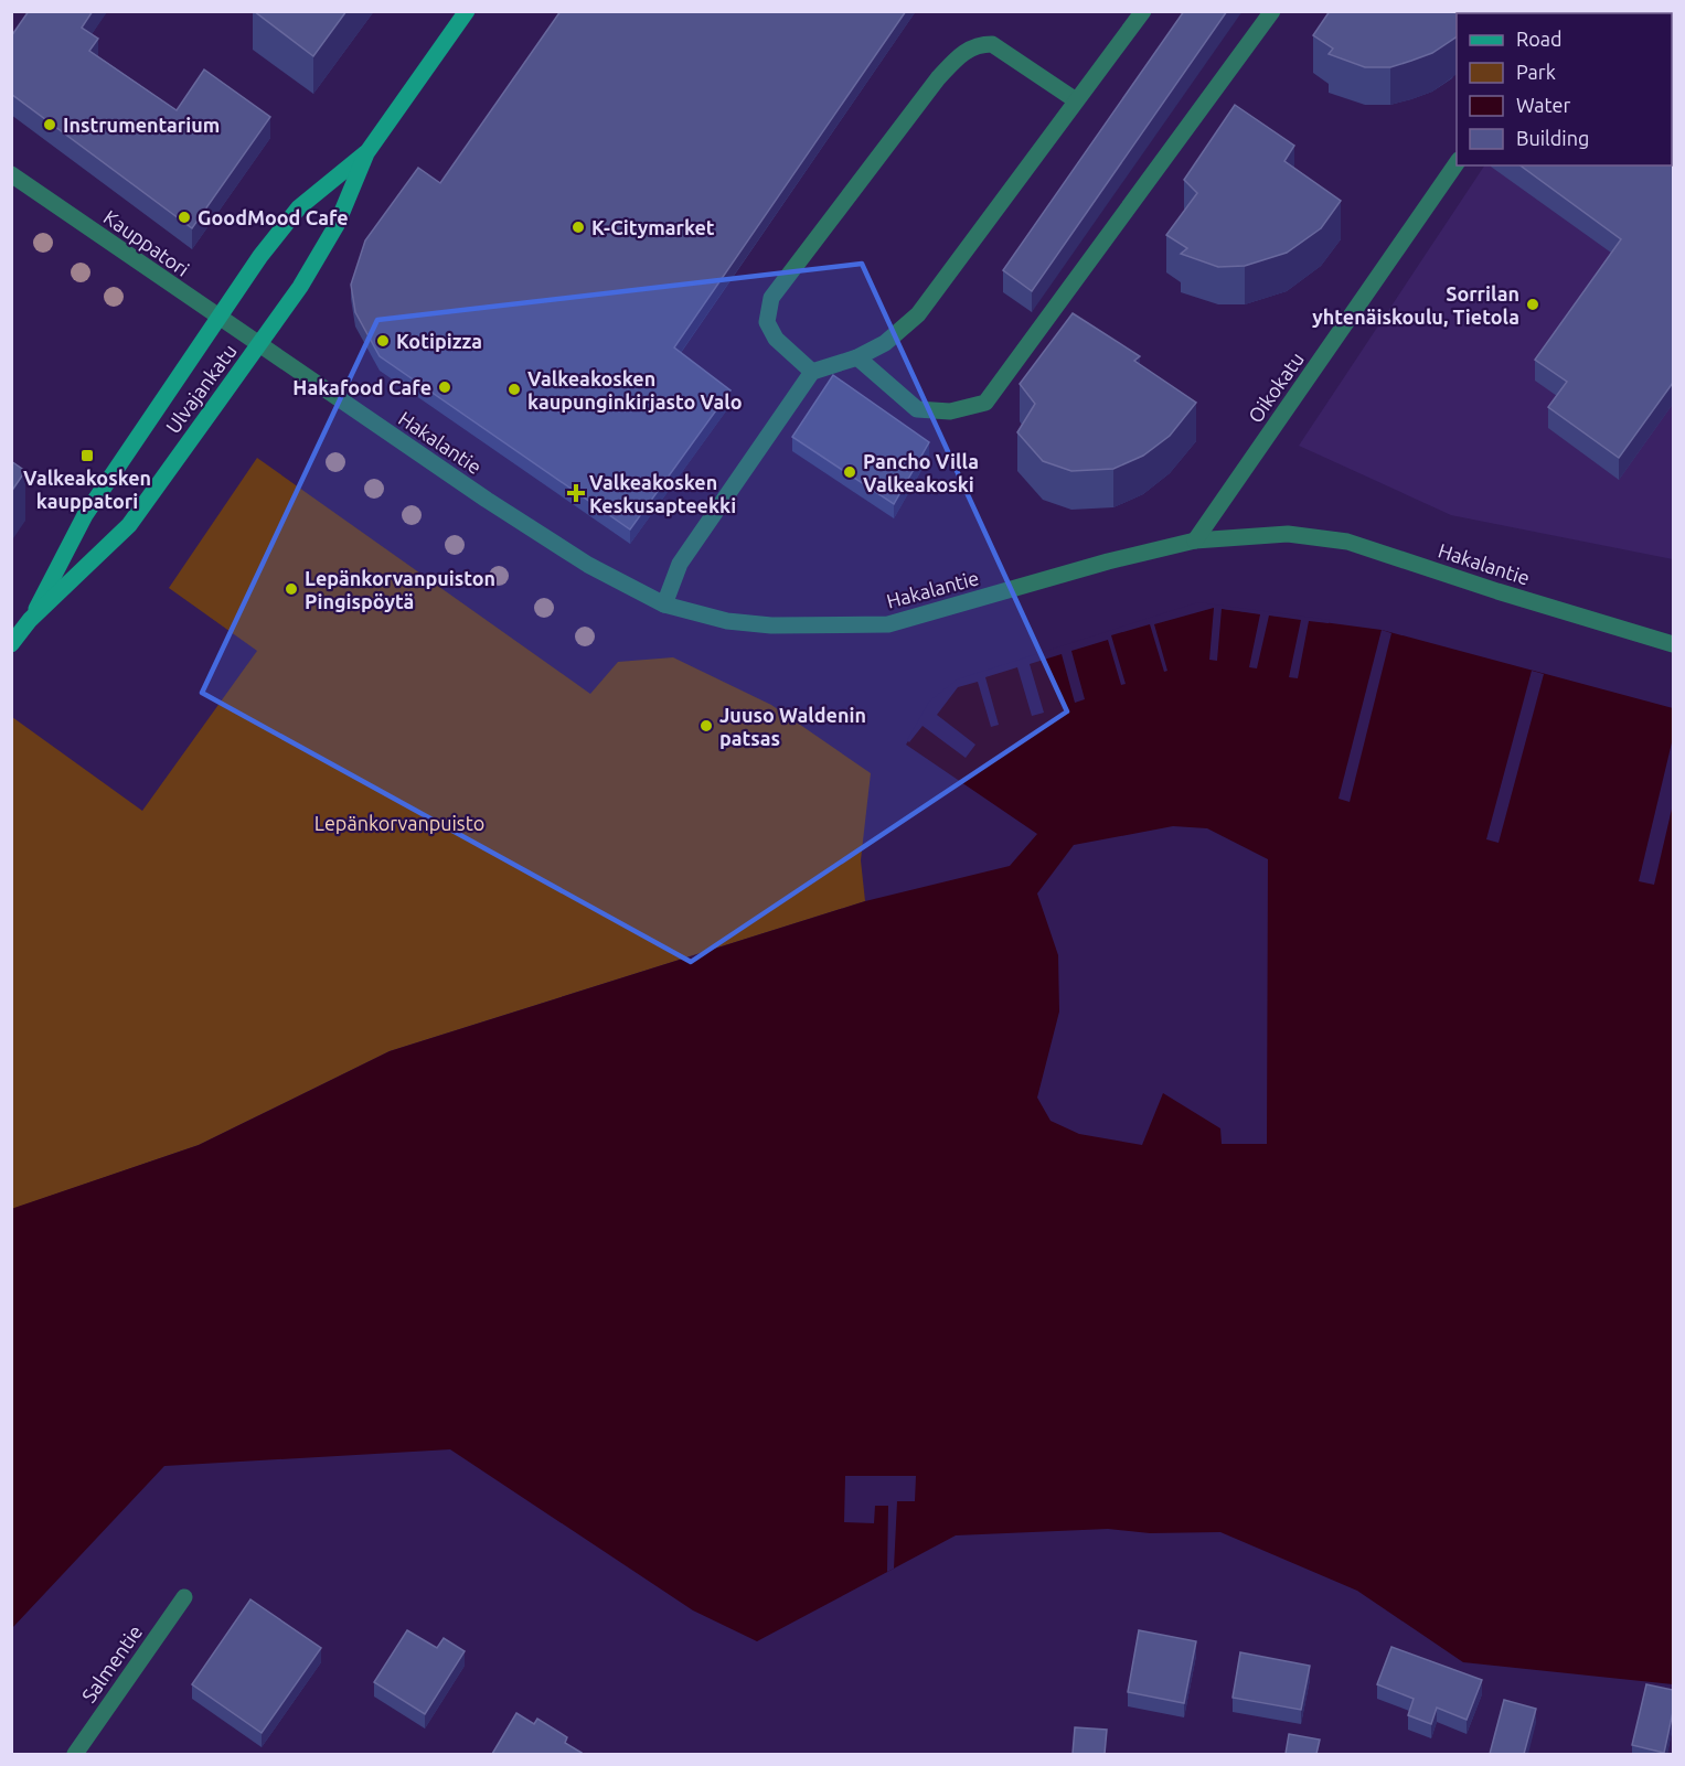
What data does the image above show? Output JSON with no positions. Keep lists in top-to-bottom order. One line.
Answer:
{"streets":{"main road":["Ulvajankatu"],"street":["Kauppatori","Oikokatu","Hakalantie","Salmentie"]},"crossings":[["Kauppatori","Ulvajankatu"],["Kauppatori","Hakalantie"],["Oikokatu","Hakalantie"],["Ulvajankatu","Hakalantie"]],"parks":["Lepänkorvanpuisto"],"places":{"other":["Instrumentarium","GoodMood Cafe","K-Citymarket","Sorrilan yhtenäiskoulu, Tietola","Kotipizza","Hakafood Cafe","Valkeakosken kaupunginkirjasto Valo","Pancho Villa Valkeakoski","Lepänkorvanpuiston Pingispöytä","Juuso Waldenin patsas"],"transit":["Valkeakosken kauppatori"],"health":["Valkeakosken Keskusapteekki"]},"legend":["Road","Park","Water","Building"]}
